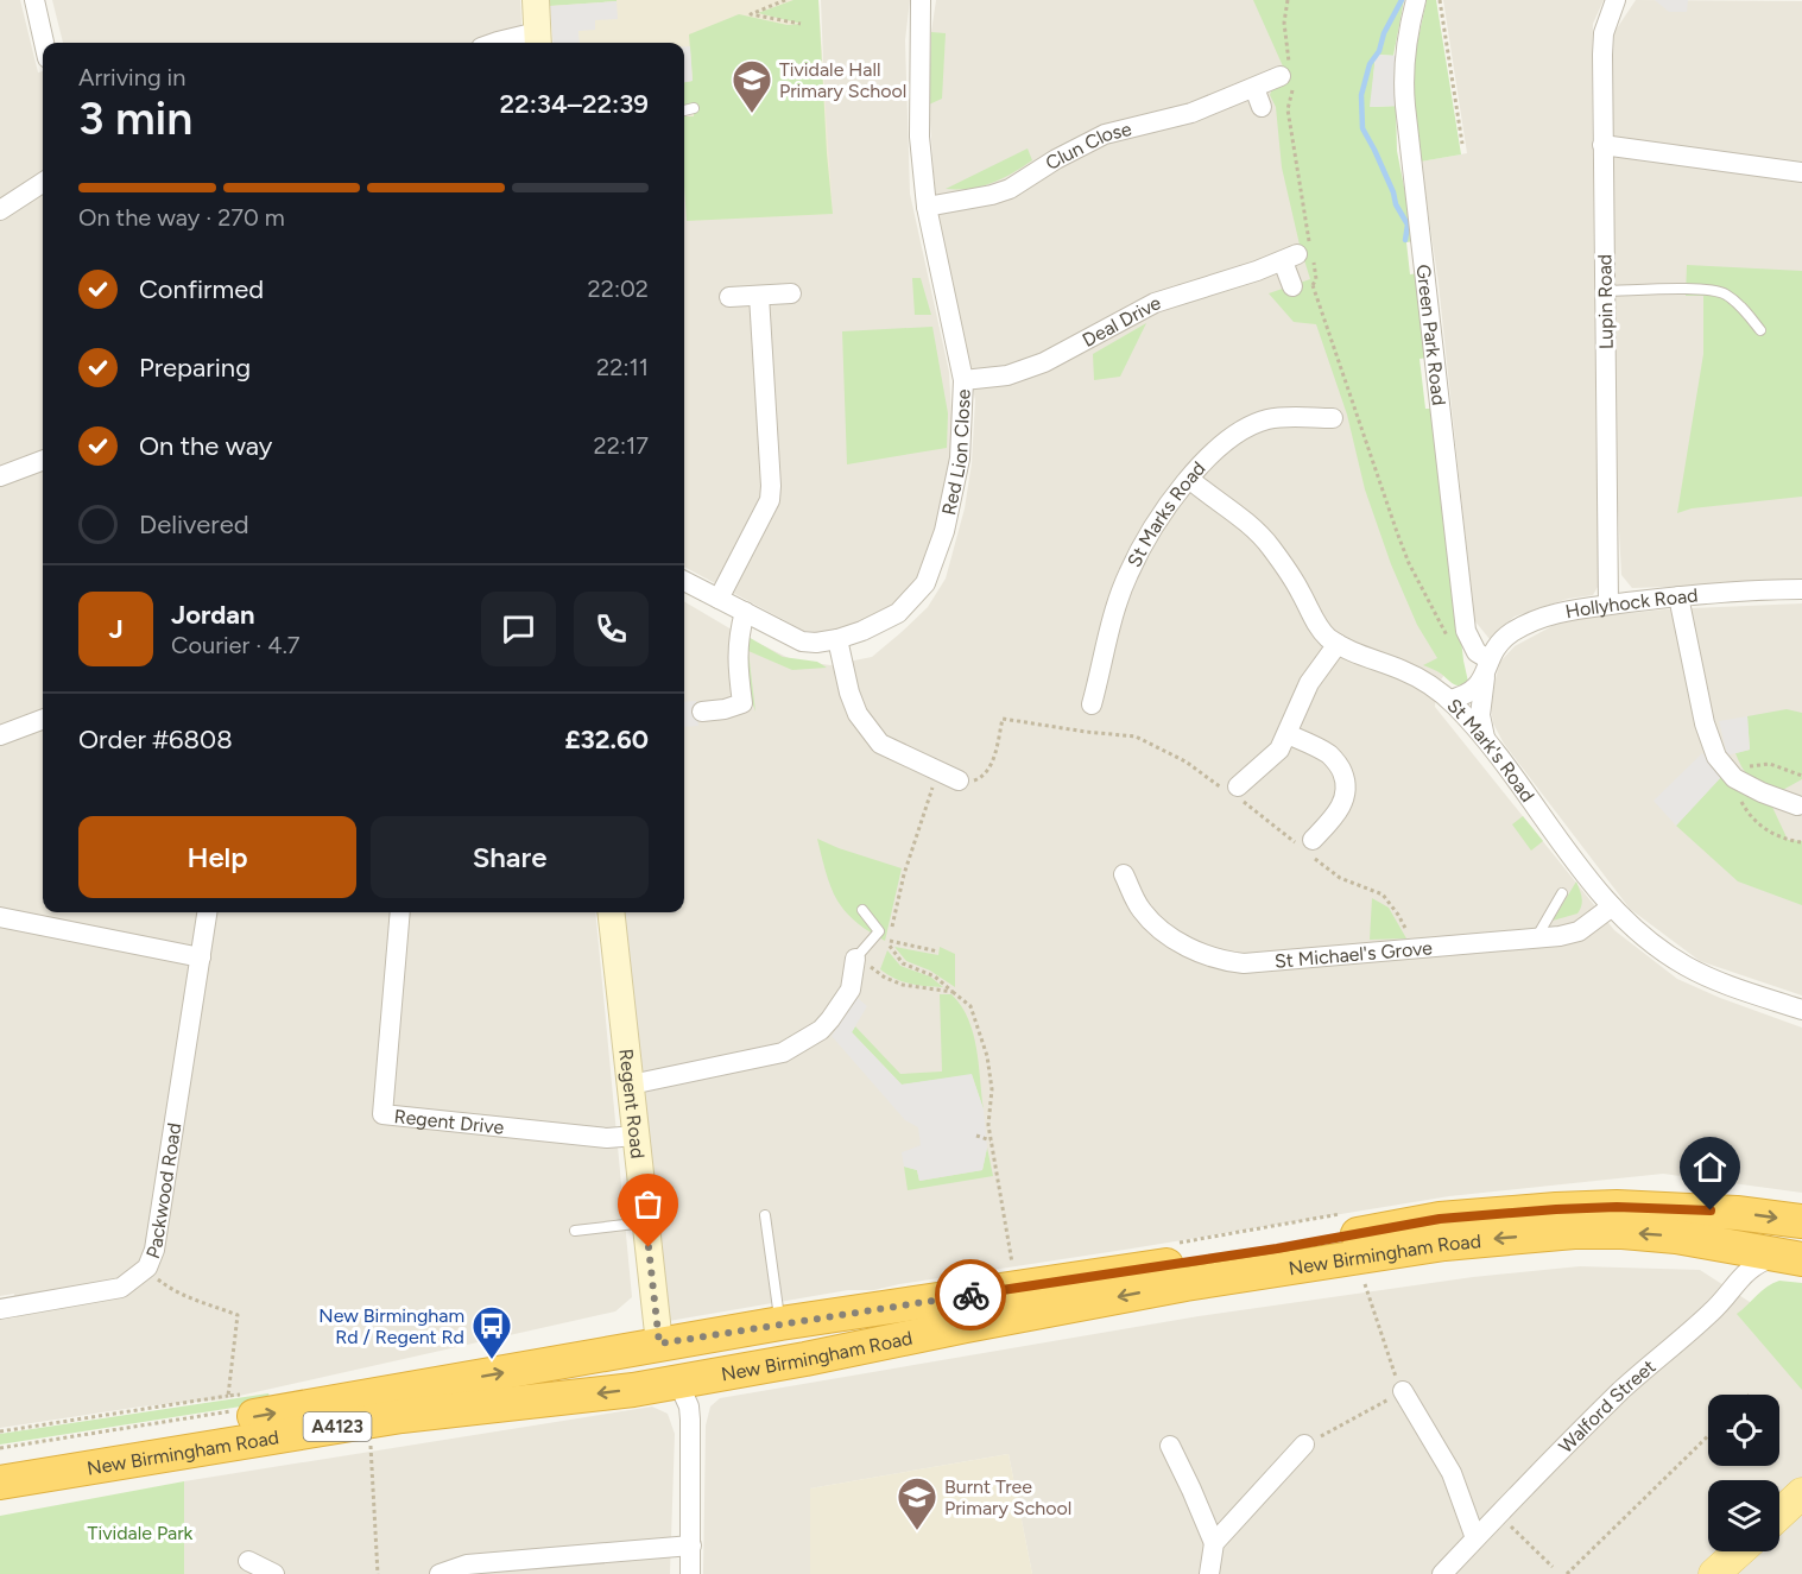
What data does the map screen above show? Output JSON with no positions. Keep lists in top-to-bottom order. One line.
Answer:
{"streets":{"highway":["New Birmingham Road","A4123"],"street":["Clun Close","Lupin Road","Deal Drive","Green Park Road","Red Lion Close","St Marks Road","Hollyhock Road","St Mark's Road","St Michael's Grove","Regent Road","Regent Drive","Packwood Road","Walford Street"]},"crossings":[["Clun Close","Red Lion Close"],["Lupin Road","Hollyhock Road"],["Deal Drive","Red Lion Close"],["Green Park Road","Hollyhock Road"],["St Marks Road","St Mark's Road"],["Hollyhock Road","St Mark's Road"],["St Mark's Road","St Michael's Grove"],["Regent Road","Regent Drive"],["Regent Road","New Birmingham Road"],["New Birmingham Road","Walford Street"]],"parks":["Tividale Park"],"places":{"school or university":["Tividale Hall Primary School","Burnt Tree Primary School"],"bus stop":["New Birmingham Rd / Regent Rd"]},"page":{"heading":["3 min","Arriving in","22:34–22:39"],"panel":["Jordan","Courier · 4.7","Order #6808","£32.60"],"bar":"On the way · 270 m","list":[["Confirmed","22:02"],["Preparing","22:11"],["On the way","22:17"],"Delivered"],"round":"J","buttons":["Help","Share"]}}
